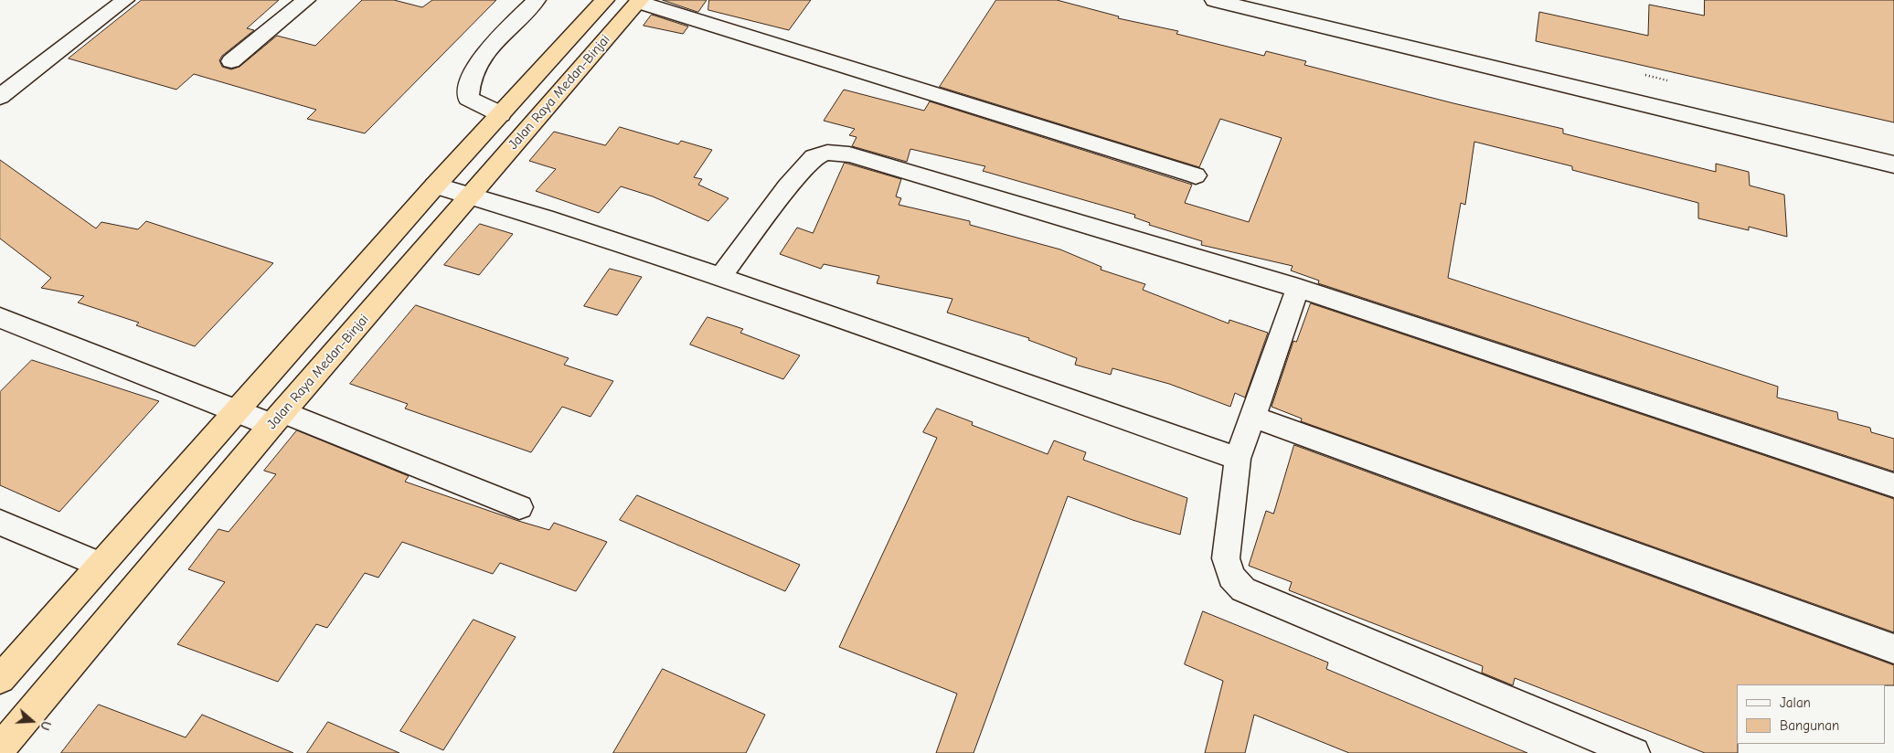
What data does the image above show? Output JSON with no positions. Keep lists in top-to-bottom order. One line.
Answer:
{"streets":{"highway":["Jalan Raya Medan-Binjai"]},"legend":["Jalan","Bangunan"],"north":"right"}
